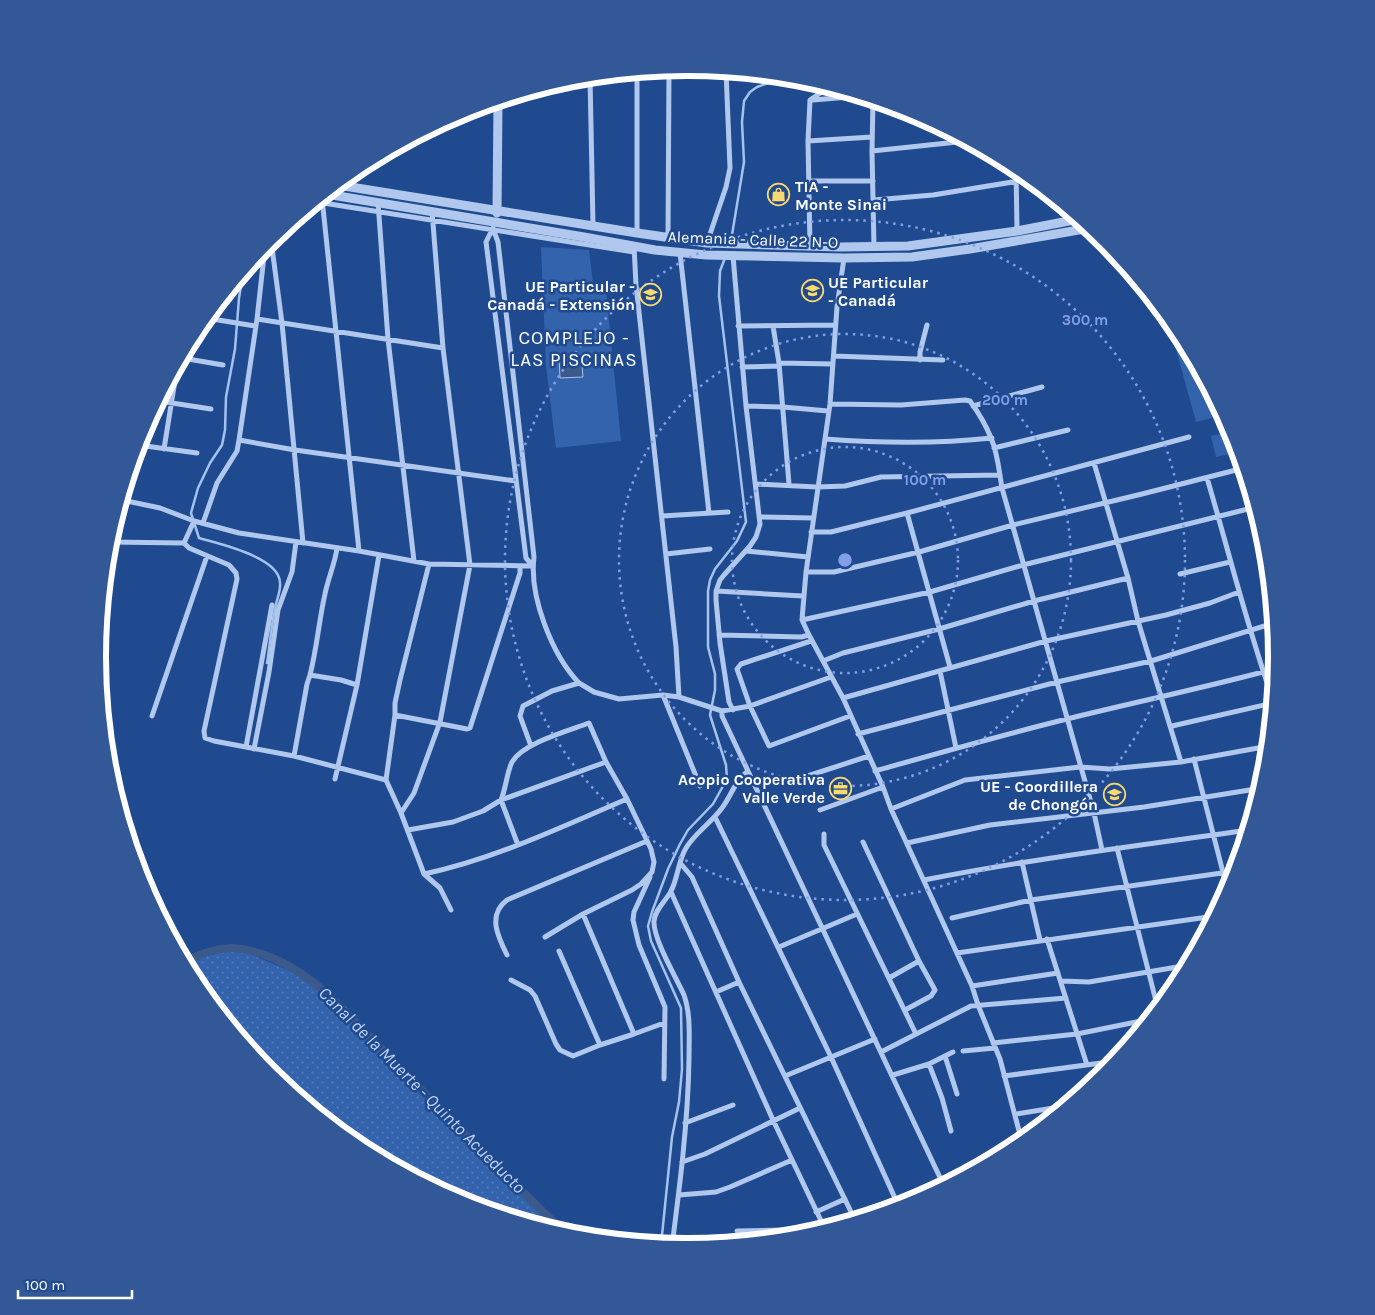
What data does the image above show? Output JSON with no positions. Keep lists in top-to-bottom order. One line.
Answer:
{"streets":{"street":["Alemania - Calle 22 N-O"]},"districts":["COMPLEJO - LAS PISCINAS"],"water":["Canal de la Muerte - Quinto Acueducto"],"places":{"shop":["TIA - Monte Sinai"],"school or university":["UE Particular - Canadá","UE Particular - Canadá - Extensión","UE - Coordillera de Chongón"],"office":["Acopio Cooperativa Valle Verde"]},"scale_bar":"100 m","rings":["300 m","200 m","100 m"]}
